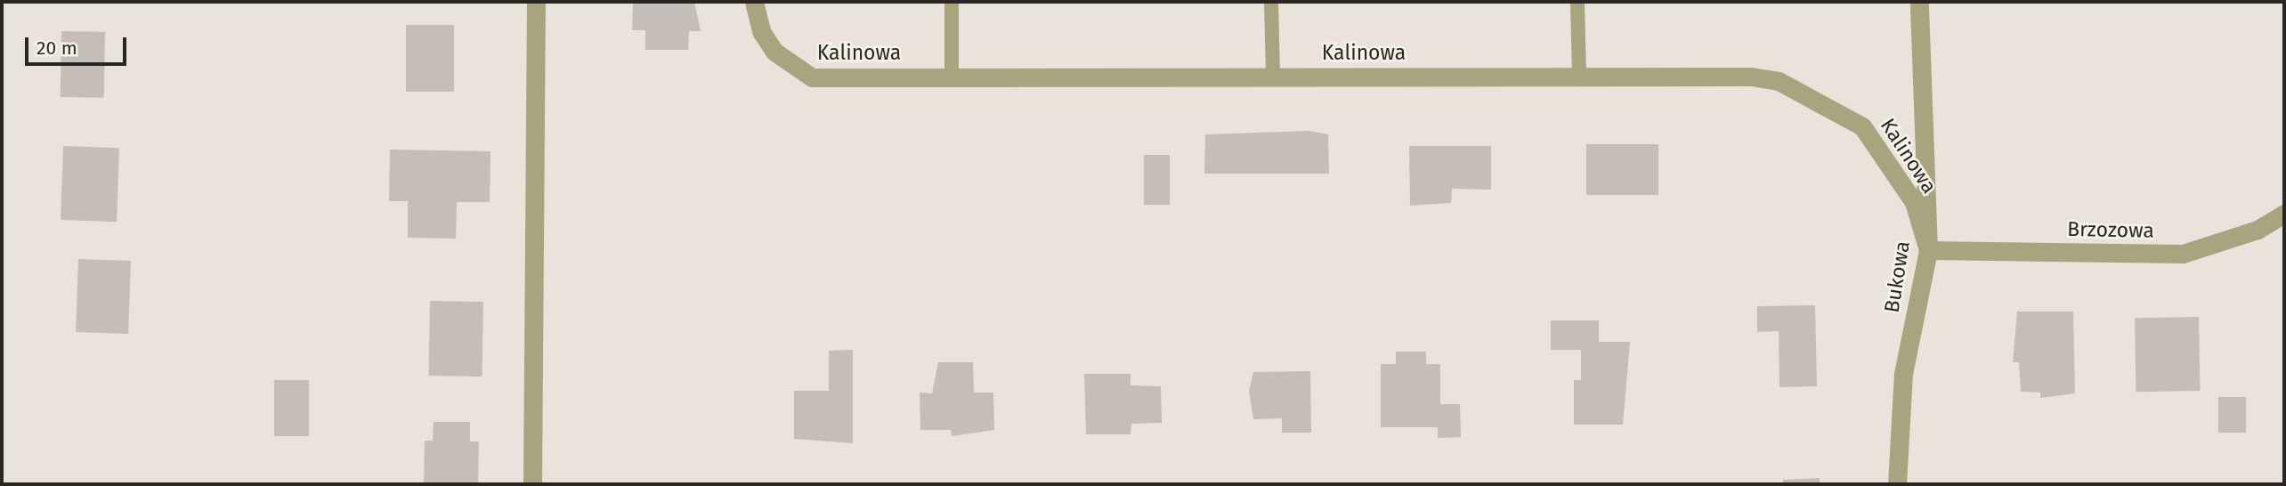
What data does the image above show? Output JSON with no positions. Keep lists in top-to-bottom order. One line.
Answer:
{"streets":{"street":["Kalinowa","Brzozowa","Bukowa"]},"crossings":[["Kalinowa","Brzozowa"],["Kalinowa","Bukowa"],["Brzozowa","Bukowa"]],"scale_bar":"20 m"}
